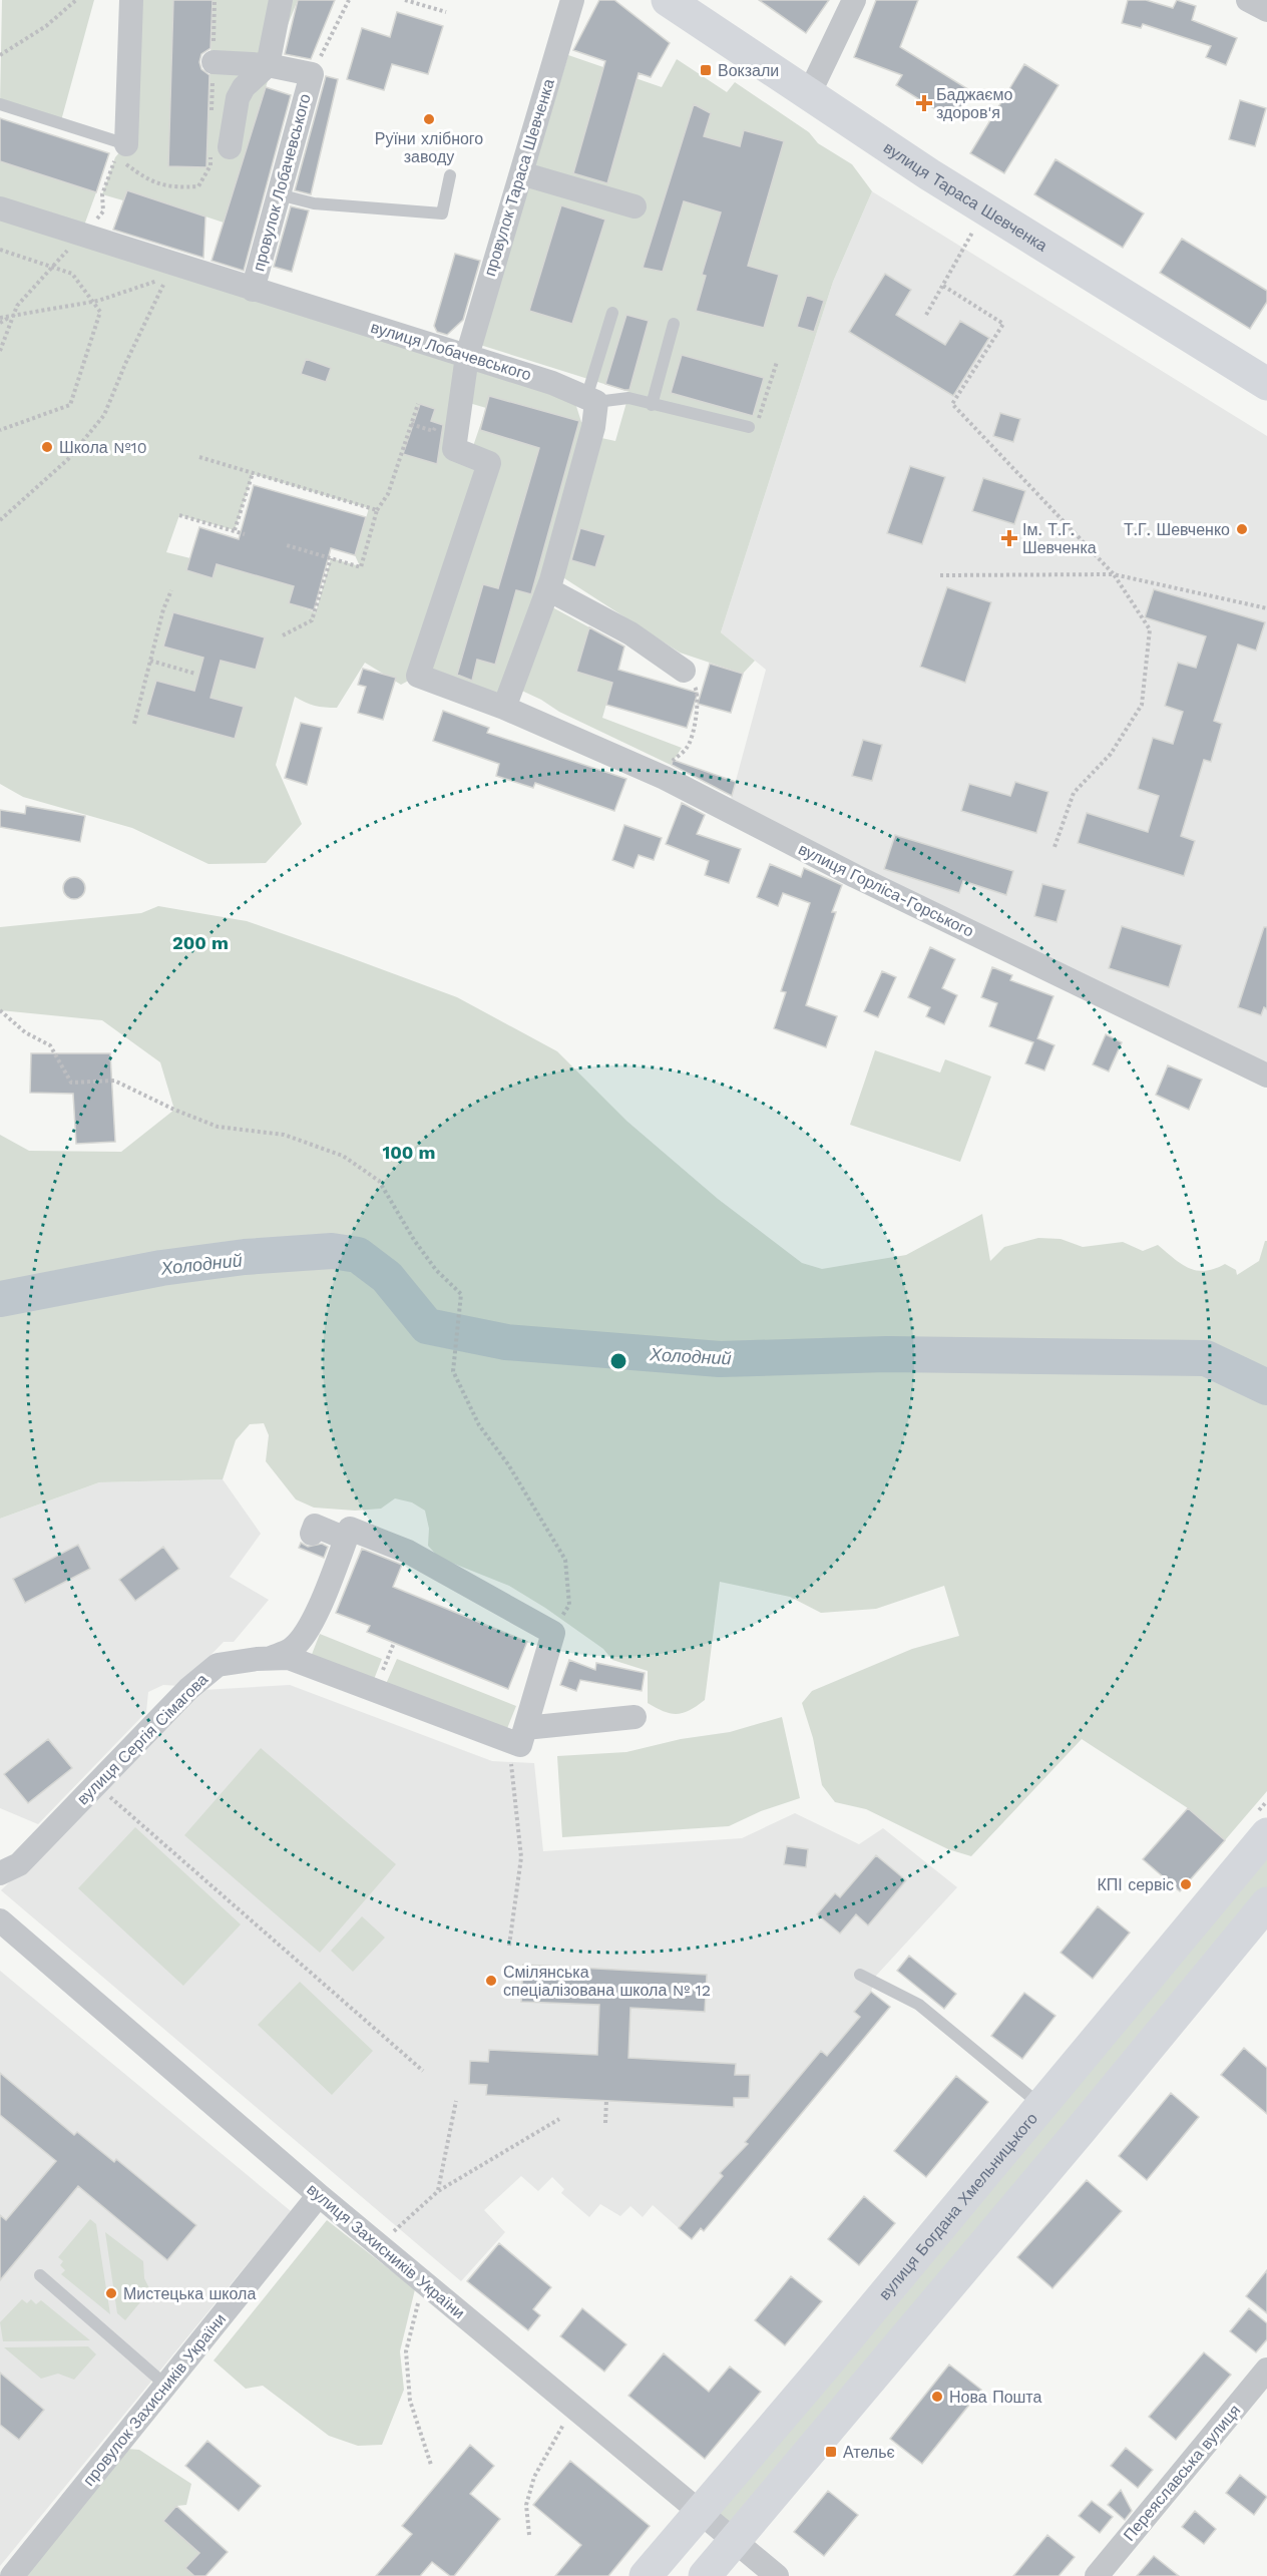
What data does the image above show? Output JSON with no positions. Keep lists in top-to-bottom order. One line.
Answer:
{"streets":{"main road":["вулиця Тараса Шевченка","вулиця Богдана Хмельницького"],"street":["провулок Тараса Шевченка","провулок Лобачевського","вулиця Лобачевського","вулиця Горліса-Горського","вулиця Сергія Сімагова","вулиця Захисників України","провулок Захисників України","Переяславська вулиця"]},"crossings":[["провулок Тараса Шевченка","вулиця Лобачевського"],["провулок Тараса Шевченка","вулиця Горліса-Горського"],["провулок Лобачевського","вулиця Лобачевського"],["вулиця Богдана Хмельницького","вулиця Захисників України"],["вулиця Захисників України","провулок Захисників України"]],"water":["Холодний"],"places":{"transit":["Вокзали","Ательє"],"health":["Баджаємо здоров'я","Ім. Т.Г. Шевченка"],"other":["Руїни хлібного заводу","Школа №10","Т.Г. Шевченко","КПІ сервіс","Смілянська спеціалізована школа № 12","Мистецька школа","Нова Пошта"]},"rings":["200 m","100 m"]}
